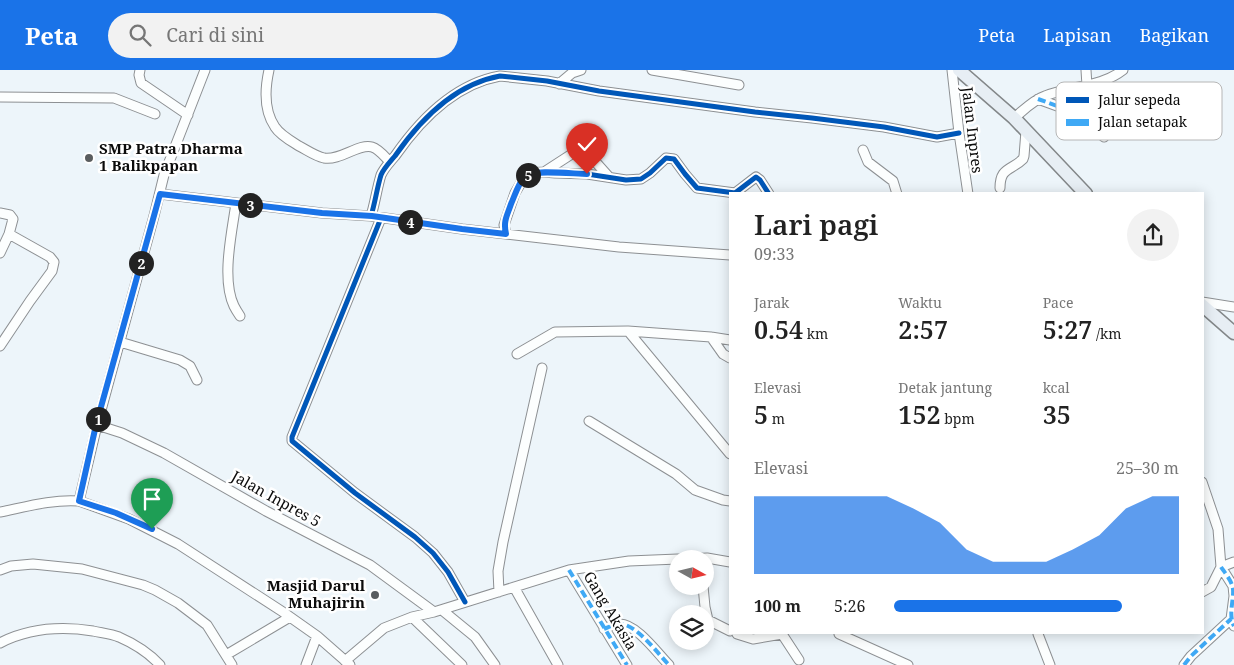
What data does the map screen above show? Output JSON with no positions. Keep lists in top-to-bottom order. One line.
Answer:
{"streets":{"street":["Jalan Inpres","Jalan Inpres 5","Gang Akasia"]},"places":["SMP Patra Dharma 1 Balikpapan","Masjid Darul Muhajirin"],"legend":["Jalur sepeda","Jalan setapak"],"north":"right","page":{"header":"Peta","search":"Cari di sini","nav":["Peta","Lapisan","Bagikan"],"pins":["5","3","4","2","1"],"heading":["Lari pagi","09:33"],"stats":[["Jarak","0.54 km"],["Waktu","2:57"],["Pace","5:27 /km"],["Elevasi","5 m"],["Detak jantung","152 bpm"],["kcal","35"]],"chart":["Elevasi","25–30 m"],"list":[{"name":"100 m","note":"5:26"}]}}
